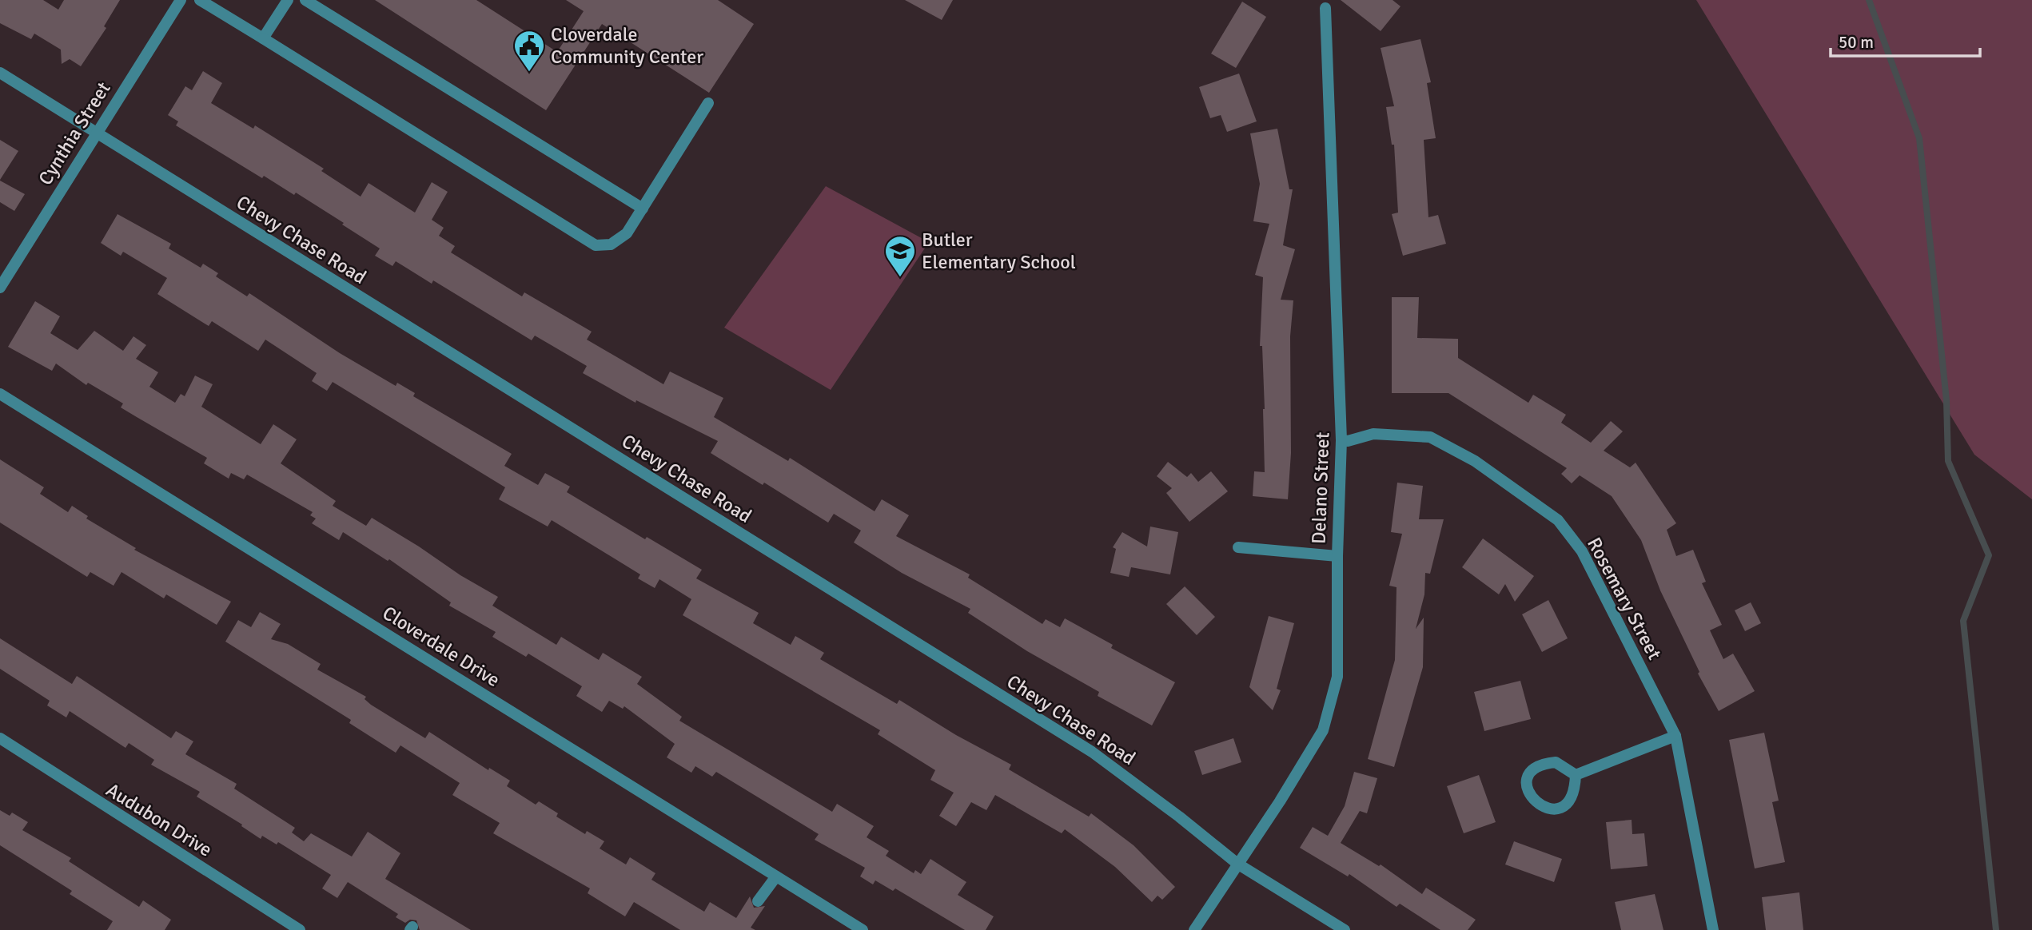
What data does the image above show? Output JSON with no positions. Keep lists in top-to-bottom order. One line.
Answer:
{"streets":{"street":["Cynthia Street","Chevy Chase Road","Delano Street","Rosemary Street","Cloverdale Drive","Audubon Drive"]},"crossings":[["Cynthia Street","Chevy Chase Road"],["Chevy Chase Road","Delano Street"],["Delano Street","Rosemary Street"]],"places":{"public building":["Cloverdale Community Center"],"school or university":["Butler Elementary School"]},"scale_bar":"50 m"}
